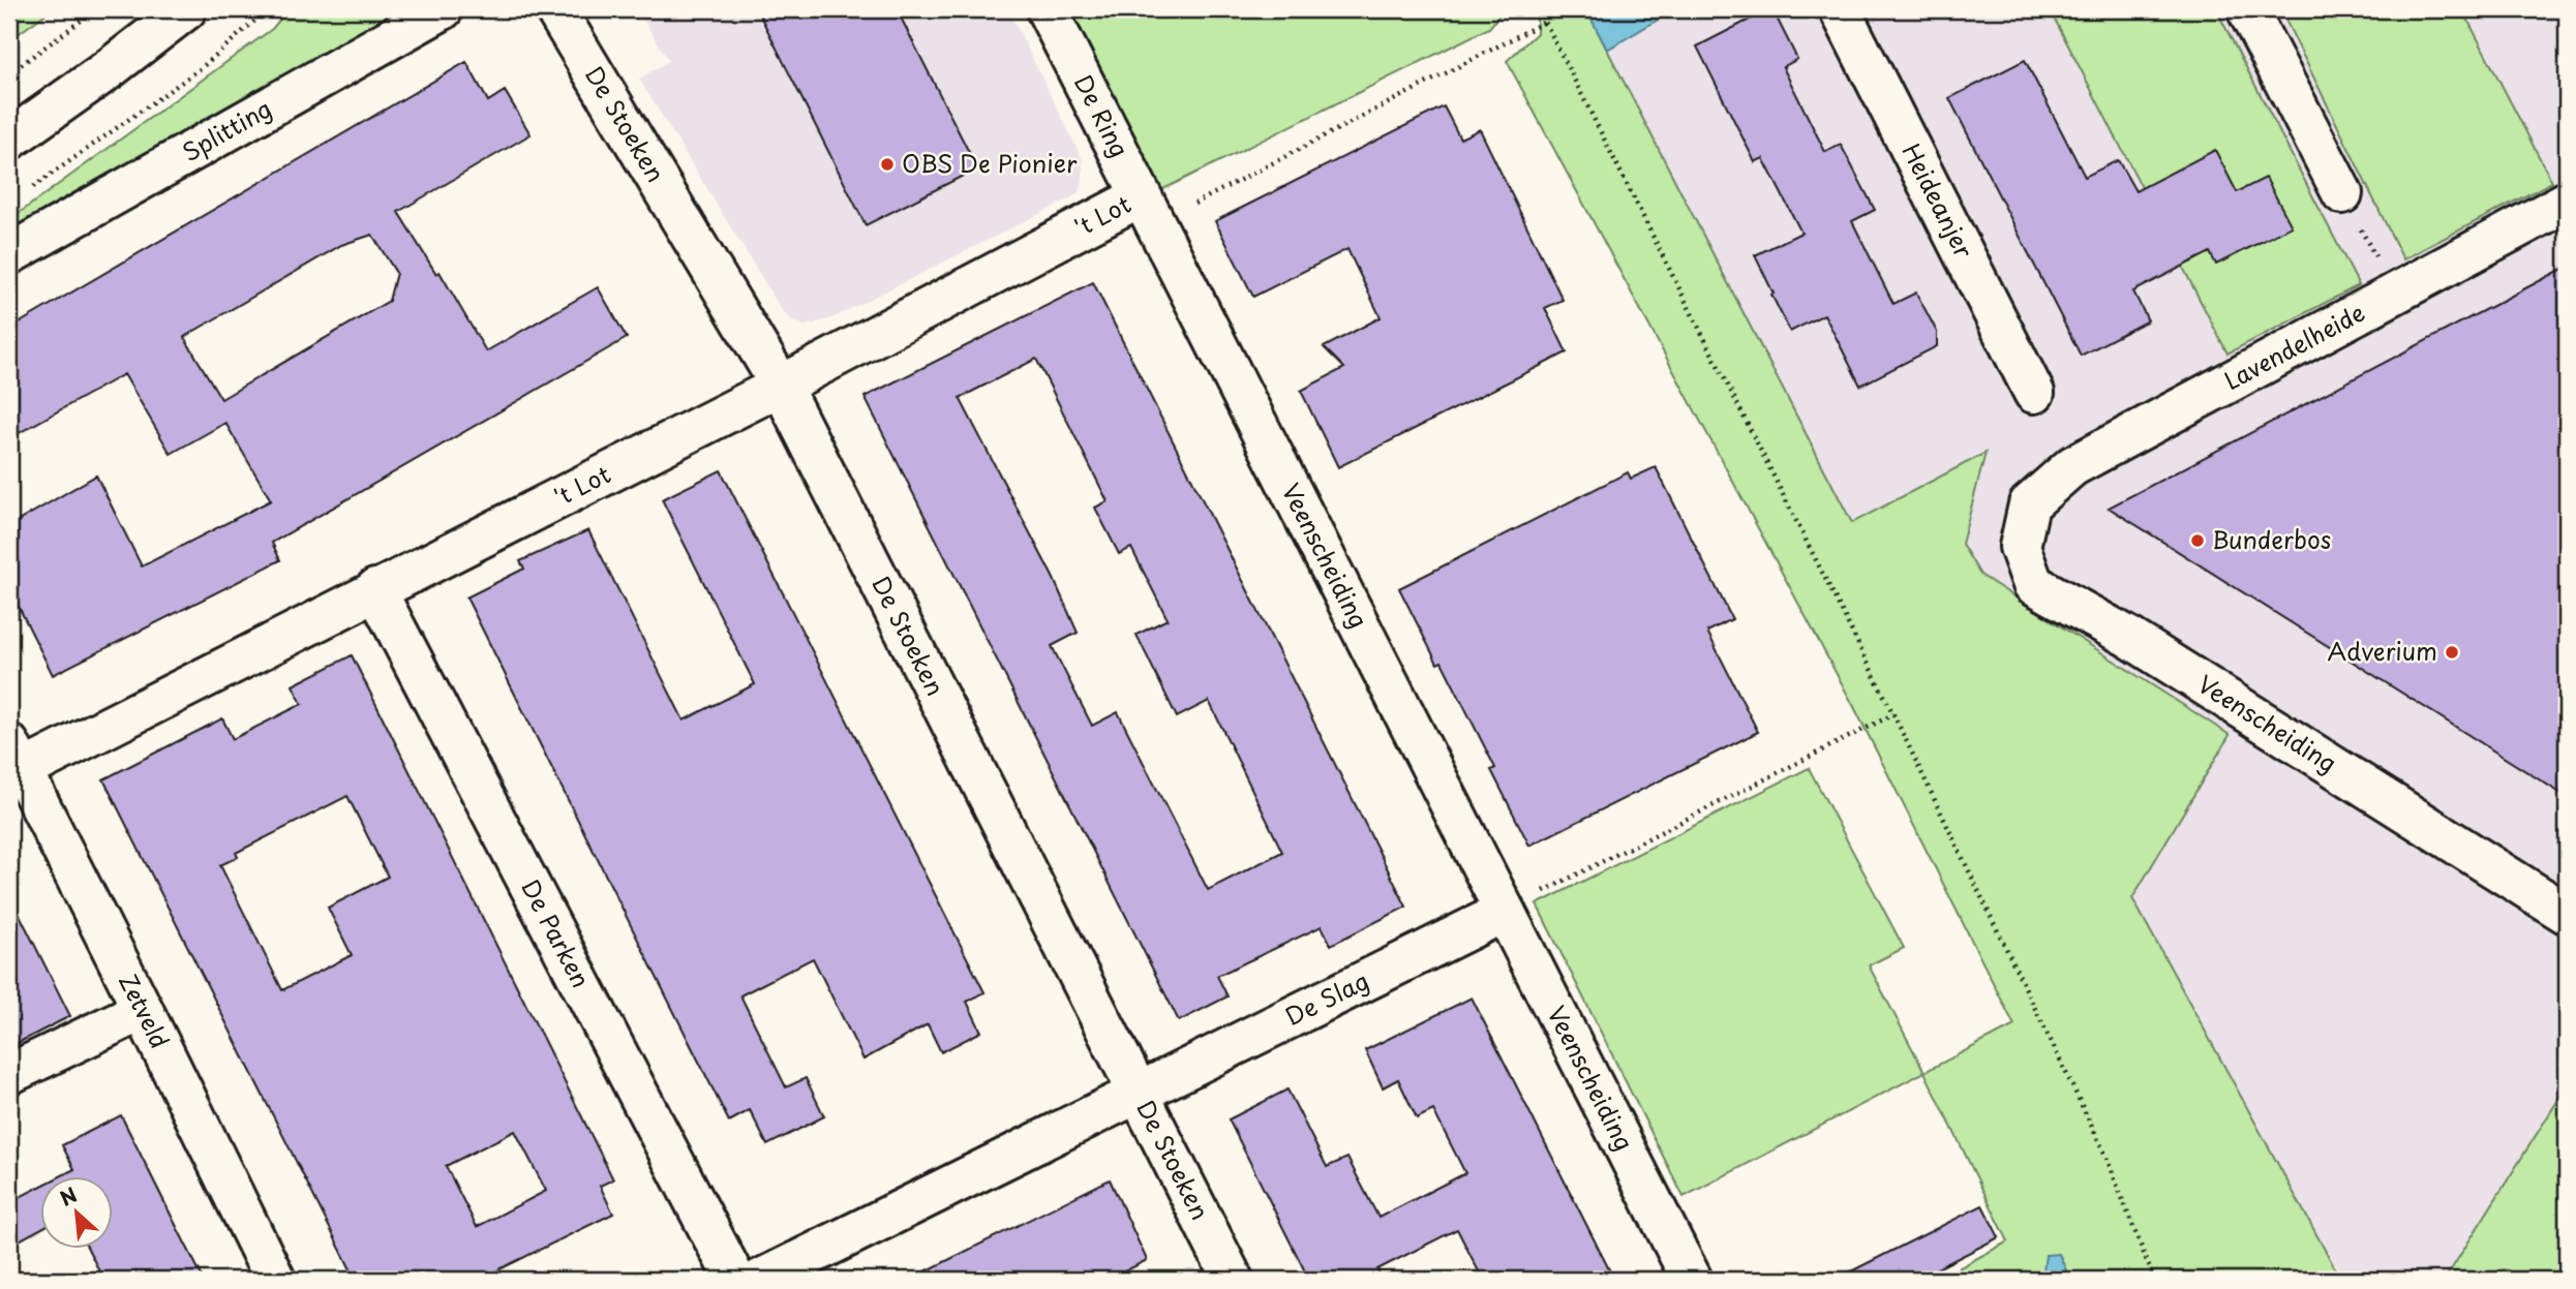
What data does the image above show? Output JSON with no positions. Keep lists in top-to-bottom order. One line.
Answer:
{"streets":{"street":["De Ring","De Stoeken","Splitting","Heideanjer","'t Lot","Lavendelheide","Veenscheiding","De Parken","De Slag","Zetveld"]},"crossings":[["De Ring","'t Lot"],["De Ring","Veenscheiding"],["De Stoeken","'t Lot"],["De Stoeken","De Slag"],["'t Lot","Veenscheiding"],["'t Lot","De Parken"],["'t Lot","Zetveld"],["Lavendelheide","Veenscheiding"],["Veenscheiding","De Slag"]],"places":["OBS De Pionier","Bunderbos","Adverium"],"north":"top left"}
